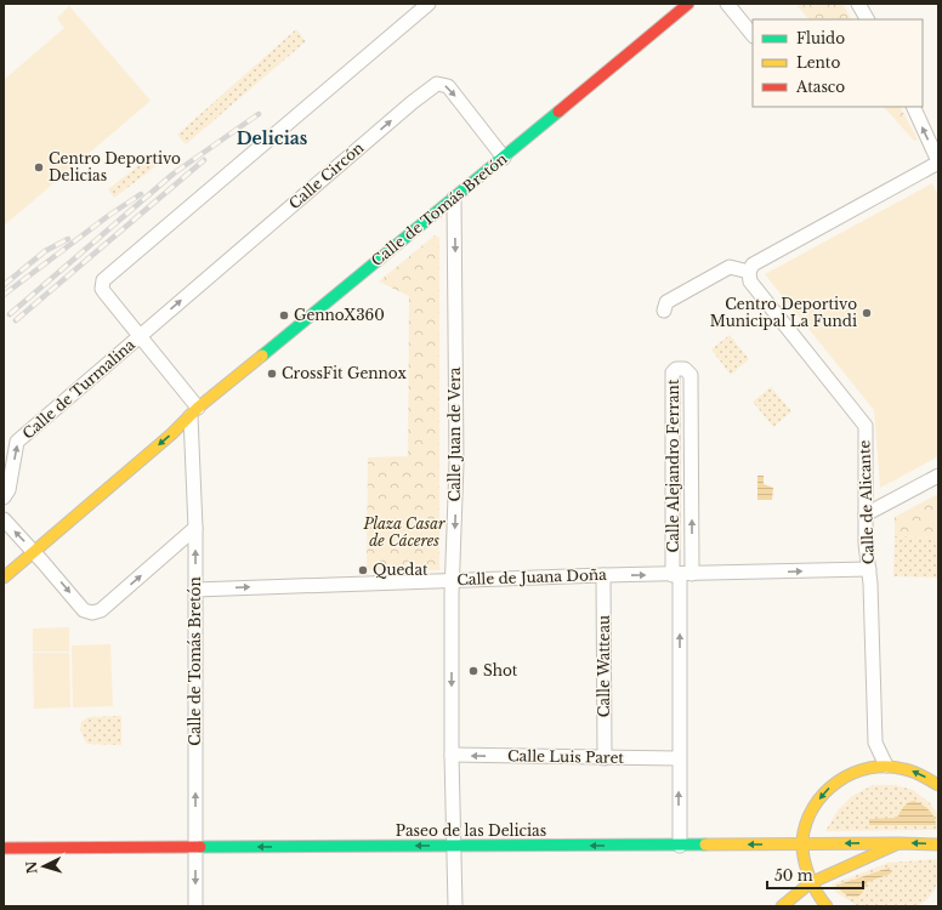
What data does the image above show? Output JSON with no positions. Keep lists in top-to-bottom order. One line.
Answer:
{"streets":{"main road":["Calle de Tomás Bretón","Paseo de las Delicias"],"street":["Calle Circón","Calle de Turmalina","Calle Juan de Vera","Calle Alejandro Ferrant","Calle de Alicante","Calle de Juana Doña","Calle Watteau","Calle Luis Paret"]},"crossings":[["Calle Circón","Calle de Tomás Bretón"],["Calle Circón","Calle de Turmalina"],["Calle de Tomás Bretón","Calle Juan de Vera"],["Calle de Tomás Bretón","Calle de Juana Doña"],["Calle de Tomás Bretón","Paseo de las Delicias"],["Calle Juan de Vera","Calle de Juana Doña"],["Calle Juan de Vera","Calle Luis Paret"],["Calle Juan de Vera","Paseo de las Delicias"],["Calle Alejandro Ferrant","Calle de Juana Doña"],["Calle Alejandro Ferrant","Calle Luis Paret"],["Calle Alejandro Ferrant","Paseo de las Delicias"],["Calle de Alicante","Calle de Juana Doña"],["Calle de Juana Doña","Calle Watteau"],["Calle Watteau","Calle Luis Paret"]],"one_way":["Calle Circón","Calle de Turmalina","Calle Juan de Vera","Calle de Juana Doña","Calle Luis Paret","Paseo de las Delicias"],"districts":["Delicias"],"parks":["Plaza Casar de Cáceres"],"places":["Centro Deportivo Delicias","Centro Deportivo Municipal La Fundi","GennoX360","CrossFit Gennox","Quedat","Shot"],"legend":["Fluido","Lento","Atasco"],"scale_bar":"50 m","north":"left"}
